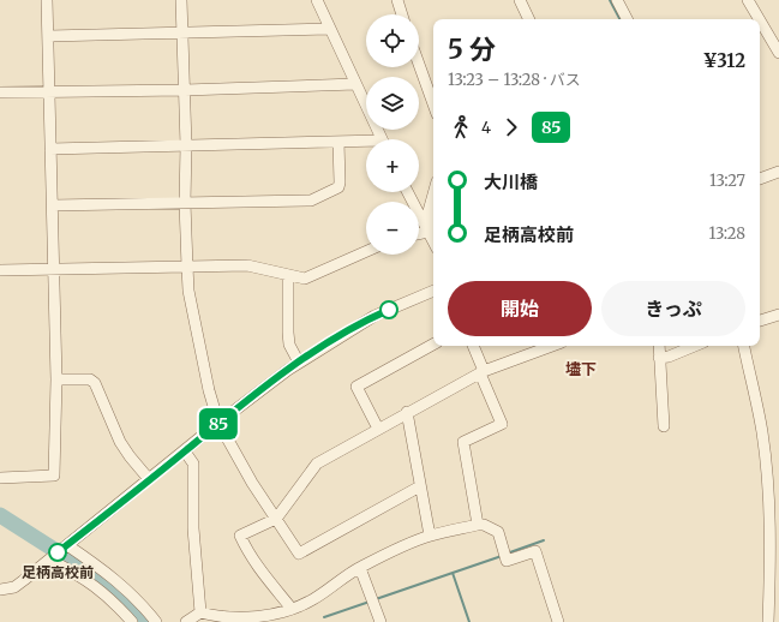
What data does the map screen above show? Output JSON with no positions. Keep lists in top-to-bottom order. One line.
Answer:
{"districts":["壗下"],"places":["足柄高校前"],"lines":["bus line 85"],"page":{"on_map":"85","map_buttons":["+","−"],"heading":["5 分","13:23 – 13:28 · バス","¥312"],"legs":["4","85"],"list":[{"name":"大川橋","value":"13:27"},{"name":"足柄高校前","value":"13:28"}],"buttons":["開始","きっぷ"]}}
